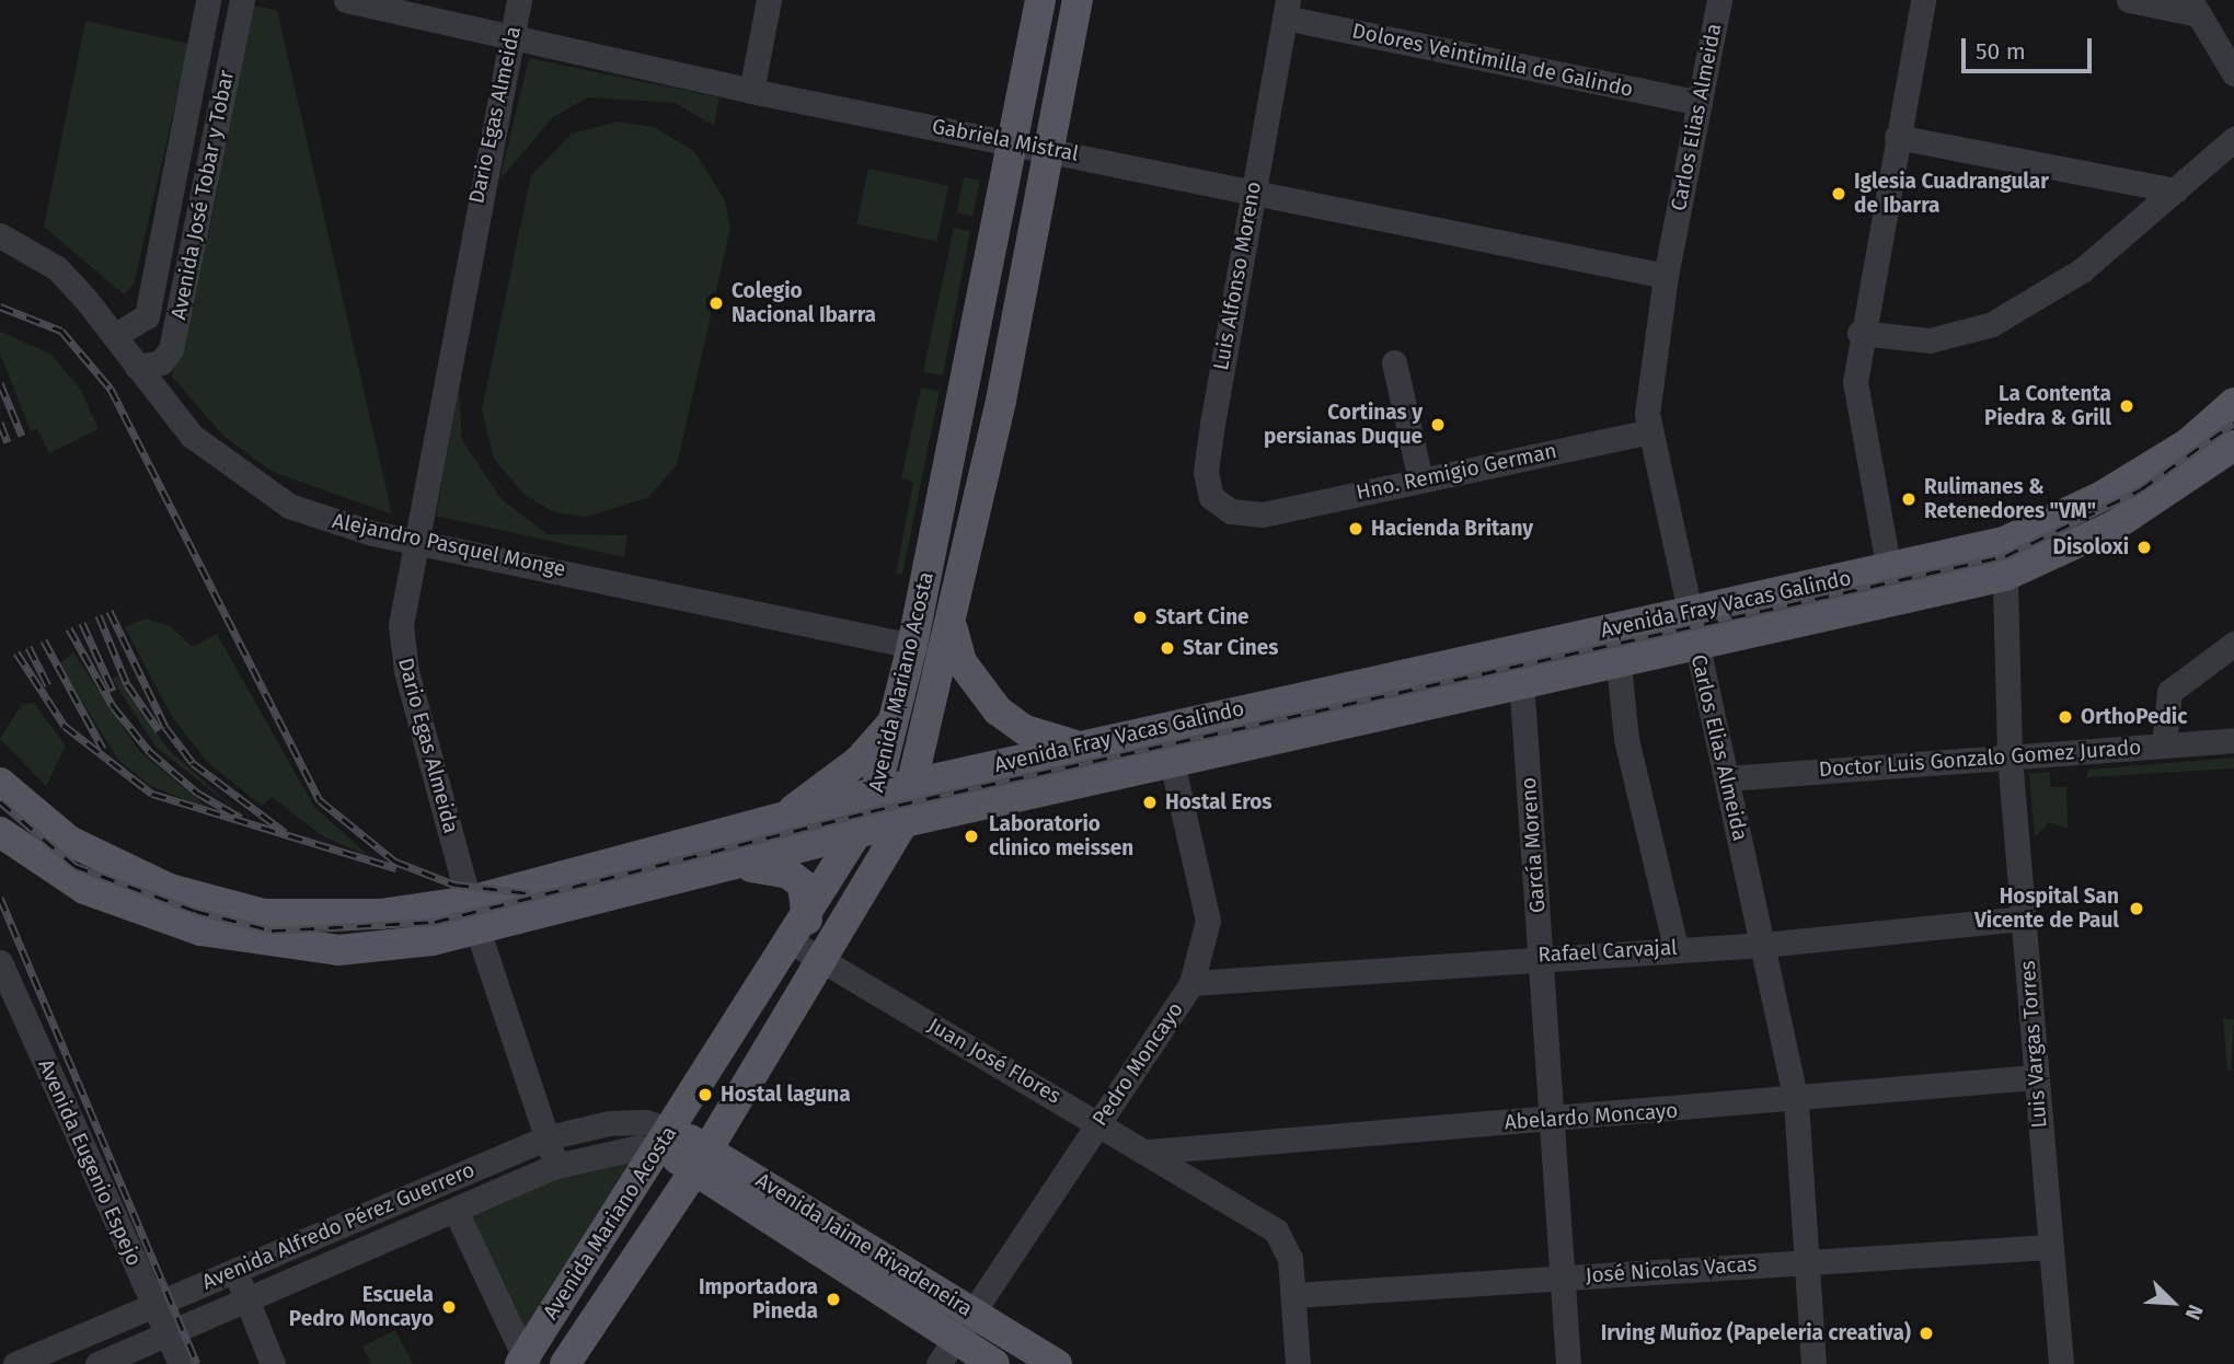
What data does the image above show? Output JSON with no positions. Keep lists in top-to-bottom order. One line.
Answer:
{"streets":{"main road":["Avenida Fray Vacas Galindo","Avenida Mariano Acosta","Avenida Jaime Rivadeneira"],"street":["Dolores Veintimilla de Galindo","Dario Egas Almeida","Carlos Elias Almeida","Gabriela Mistral","Avenida José Tobar y Tobar","Luis Alfonso Moreno","Hno. Remigio German","Alejandro Pasquel Monge","Doctor Luis Gonzalo Gomez Jurado","García Moreno","Rafael Carvajal","Luis Vargas Torres","Juan José Flores","Pedro Moncayo","Abelardo Moncayo","Avenida Eugenio Espejo","Avenida Alfredo Pérez Guerrero","José Nicolas Vacas"]},"crossings":[["Dolores Veintimilla de Galindo","Carlos Elias Almeida"],["Dolores Veintimilla de Galindo","Luis Alfonso Moreno"],["Dario Egas Almeida","Gabriela Mistral"],["Dario Egas Almeida","Alejandro Pasquel Monge"],["Dario Egas Almeida","Avenida Fray Vacas Galindo"],["Dario Egas Almeida","Avenida Alfredo Pérez Guerrero"],["Carlos Elias Almeida","Gabriela Mistral"],["Carlos Elias Almeida","Hno. Remigio German"],["Carlos Elias Almeida","Avenida Fray Vacas Galindo"],["Carlos Elias Almeida","Doctor Luis Gonzalo Gomez Jurado"],["Carlos Elias Almeida","Rafael Carvajal"],["Carlos Elias Almeida","Abelardo Moncayo"],["Carlos Elias Almeida","José Nicolas Vacas"],["Gabriela Mistral","Luis Alfonso Moreno"],["Gabriela Mistral","Avenida Mariano Acosta"],["Avenida José Tobar y Tobar","Alejandro Pasquel Monge"],["Luis Alfonso Moreno","Hno. Remigio German"],["Alejandro Pasquel Monge","Avenida Mariano Acosta"],["Avenida Fray Vacas Galindo","Avenida Mariano Acosta"],["Avenida Fray Vacas Galindo","García Moreno"],["Avenida Fray Vacas Galindo","Luis Vargas Torres"],["Avenida Fray Vacas Galindo","Pedro Moncayo"],["Avenida Mariano Acosta","Juan José Flores"],["Avenida Mariano Acosta","Avenida Alfredo Pérez Guerrero"],["Avenida Mariano Acosta","Avenida Jaime Rivadeneira"],["Doctor Luis Gonzalo Gomez Jurado","Luis Vargas Torres"],["García Moreno","Rafael Carvajal"],["García Moreno","Abelardo Moncayo"],["García Moreno","José Nicolas Vacas"],["Rafael Carvajal","Luis Vargas Torres"],["Rafael Carvajal","Pedro Moncayo"],["Luis Vargas Torres","Abelardo Moncayo"],["Luis Vargas Torres","José Nicolas Vacas"],["Juan José Flores","Pedro Moncayo"],["Juan José Flores","Abelardo Moncayo"],["Juan José Flores","José Nicolas Vacas"],["Pedro Moncayo","Avenida Jaime Rivadeneira"],["Avenida Eugenio Espejo","Avenida Alfredo Pérez Guerrero"],["Avenida Alfredo Pérez Guerrero","Avenida Jaime Rivadeneira"]],"places":["Iglesia Cuadrangular de Ibarra","Colegio Nacional Ibarra","La Contenta Piedra & Grill","Cortinas y persianas Duque","Rulimanes & Retenedores \"VM\"","Hacienda Britany","Disoloxi","Start Cine","Star Cines","OrthoPedic","Hostal Eros","Laboratorio clinico meissen","Hospital San Vicente de Paul","Hostal laguna","Importadora Pineda","Escuela Pedro Moncayo","Irving Muñoz (Papeleria creativa)"],"scale_bar":"50 m","north":"bottom right"}
